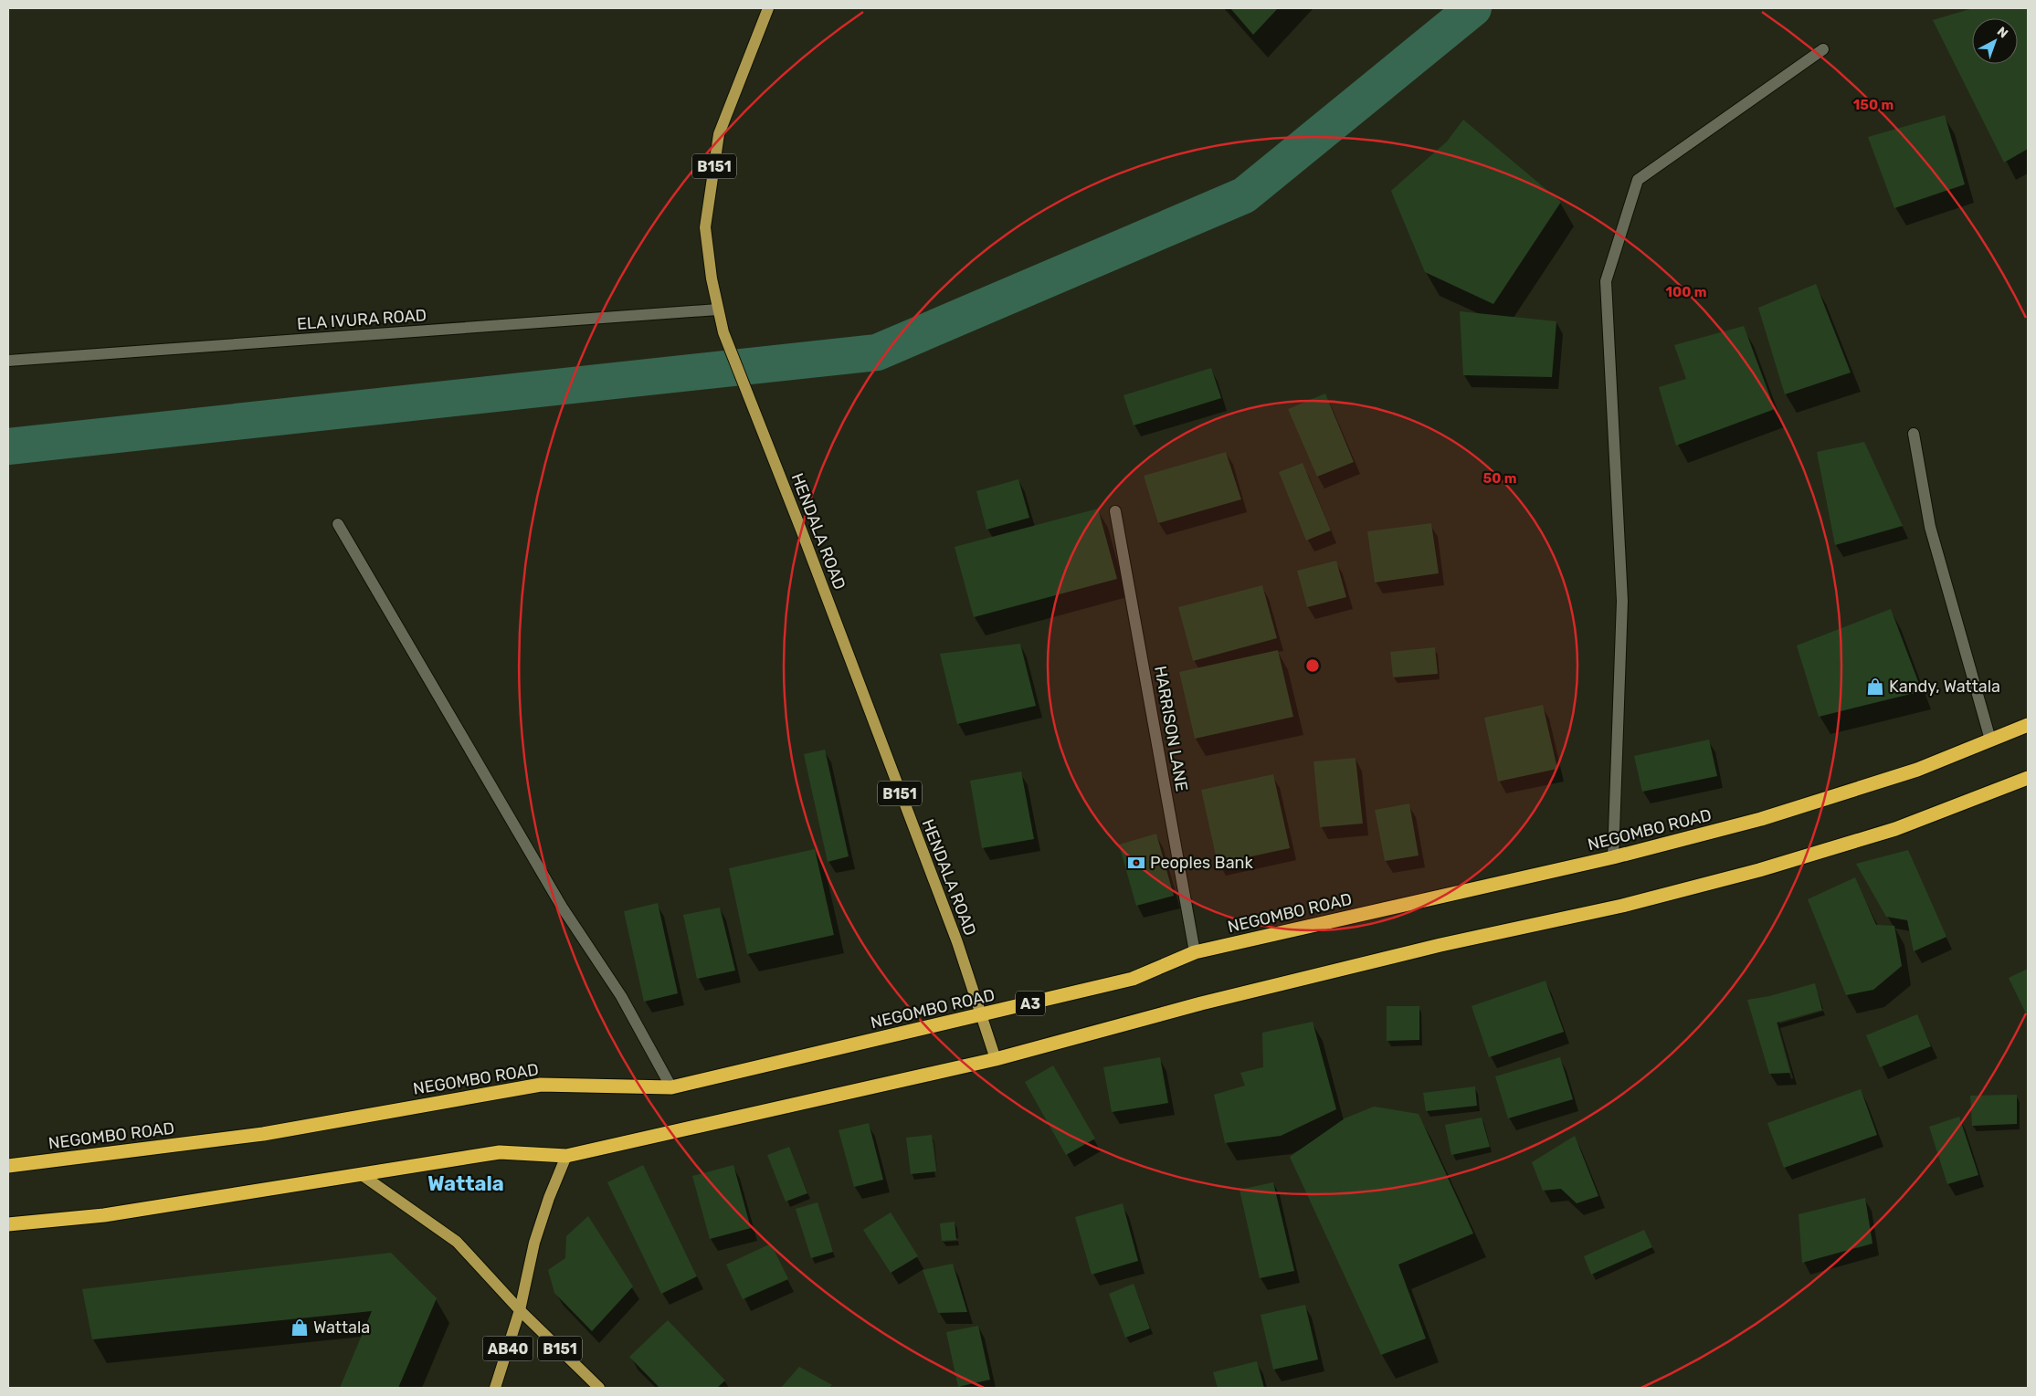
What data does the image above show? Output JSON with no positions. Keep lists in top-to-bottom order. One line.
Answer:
{"streets":{"highway":["NEGOMBO ROAD","A3"],"main road":["B151","HENDALA ROAD","AB40"],"street":["ELA IVURA ROAD","HARRISON LANE"]},"crossings":[["B151","AB40"],["ELA IVURA ROAD","HENDALA ROAD"],["HENDALA ROAD","NEGOMBO ROAD"],["HARRISON LANE","NEGOMBO ROAD"]],"districts":["Wattala"],"places":{"shop":["Kandy, Wattala","Wattala"],"bank":["Peoples Bank"]},"north":"top right","rings":["150 m","100 m","50 m"]}
